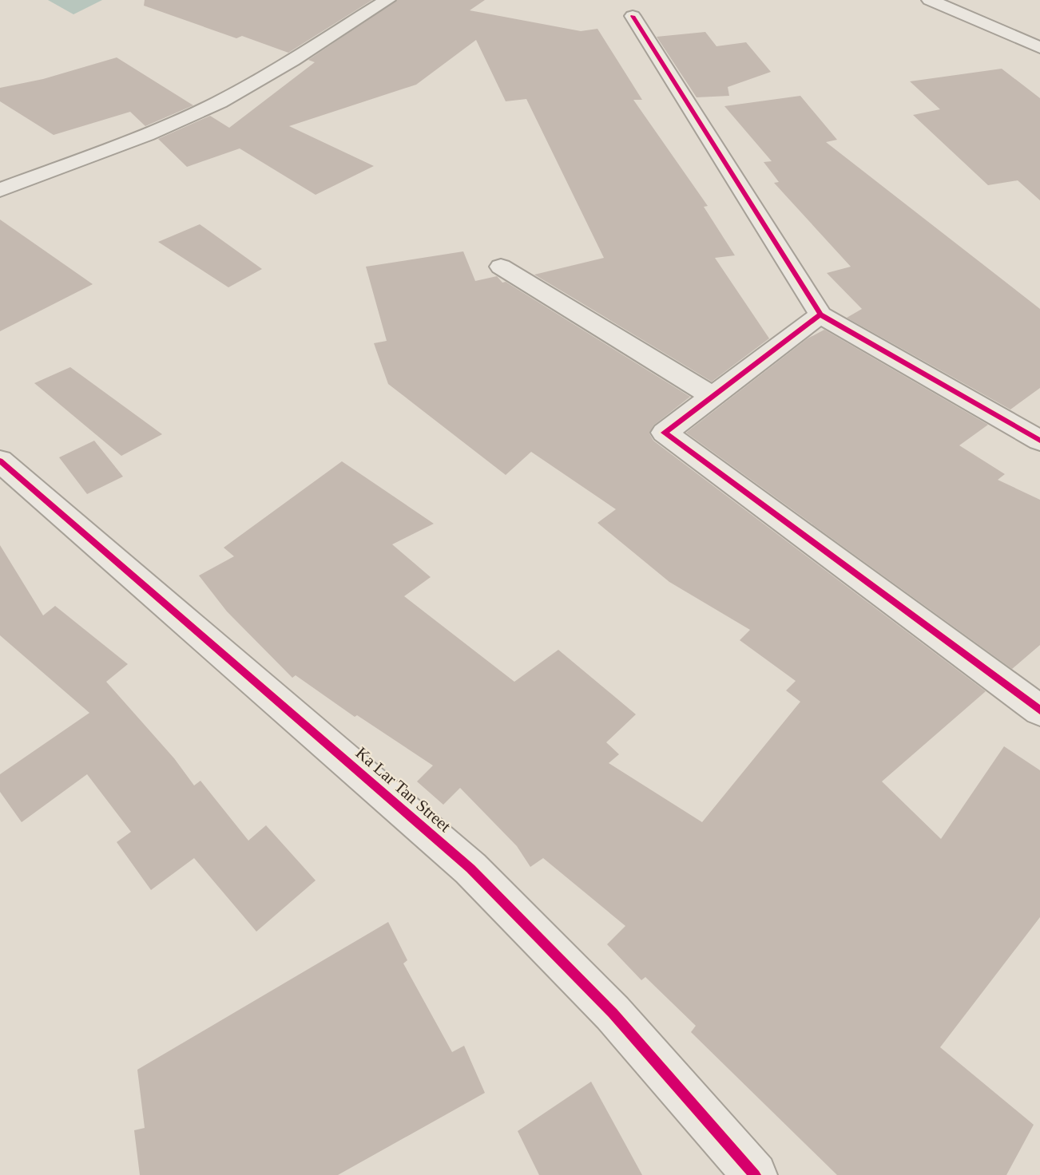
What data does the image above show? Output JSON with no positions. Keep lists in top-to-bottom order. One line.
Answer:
{"streets":{"street":["Ka Lar Tan Street"]}}
